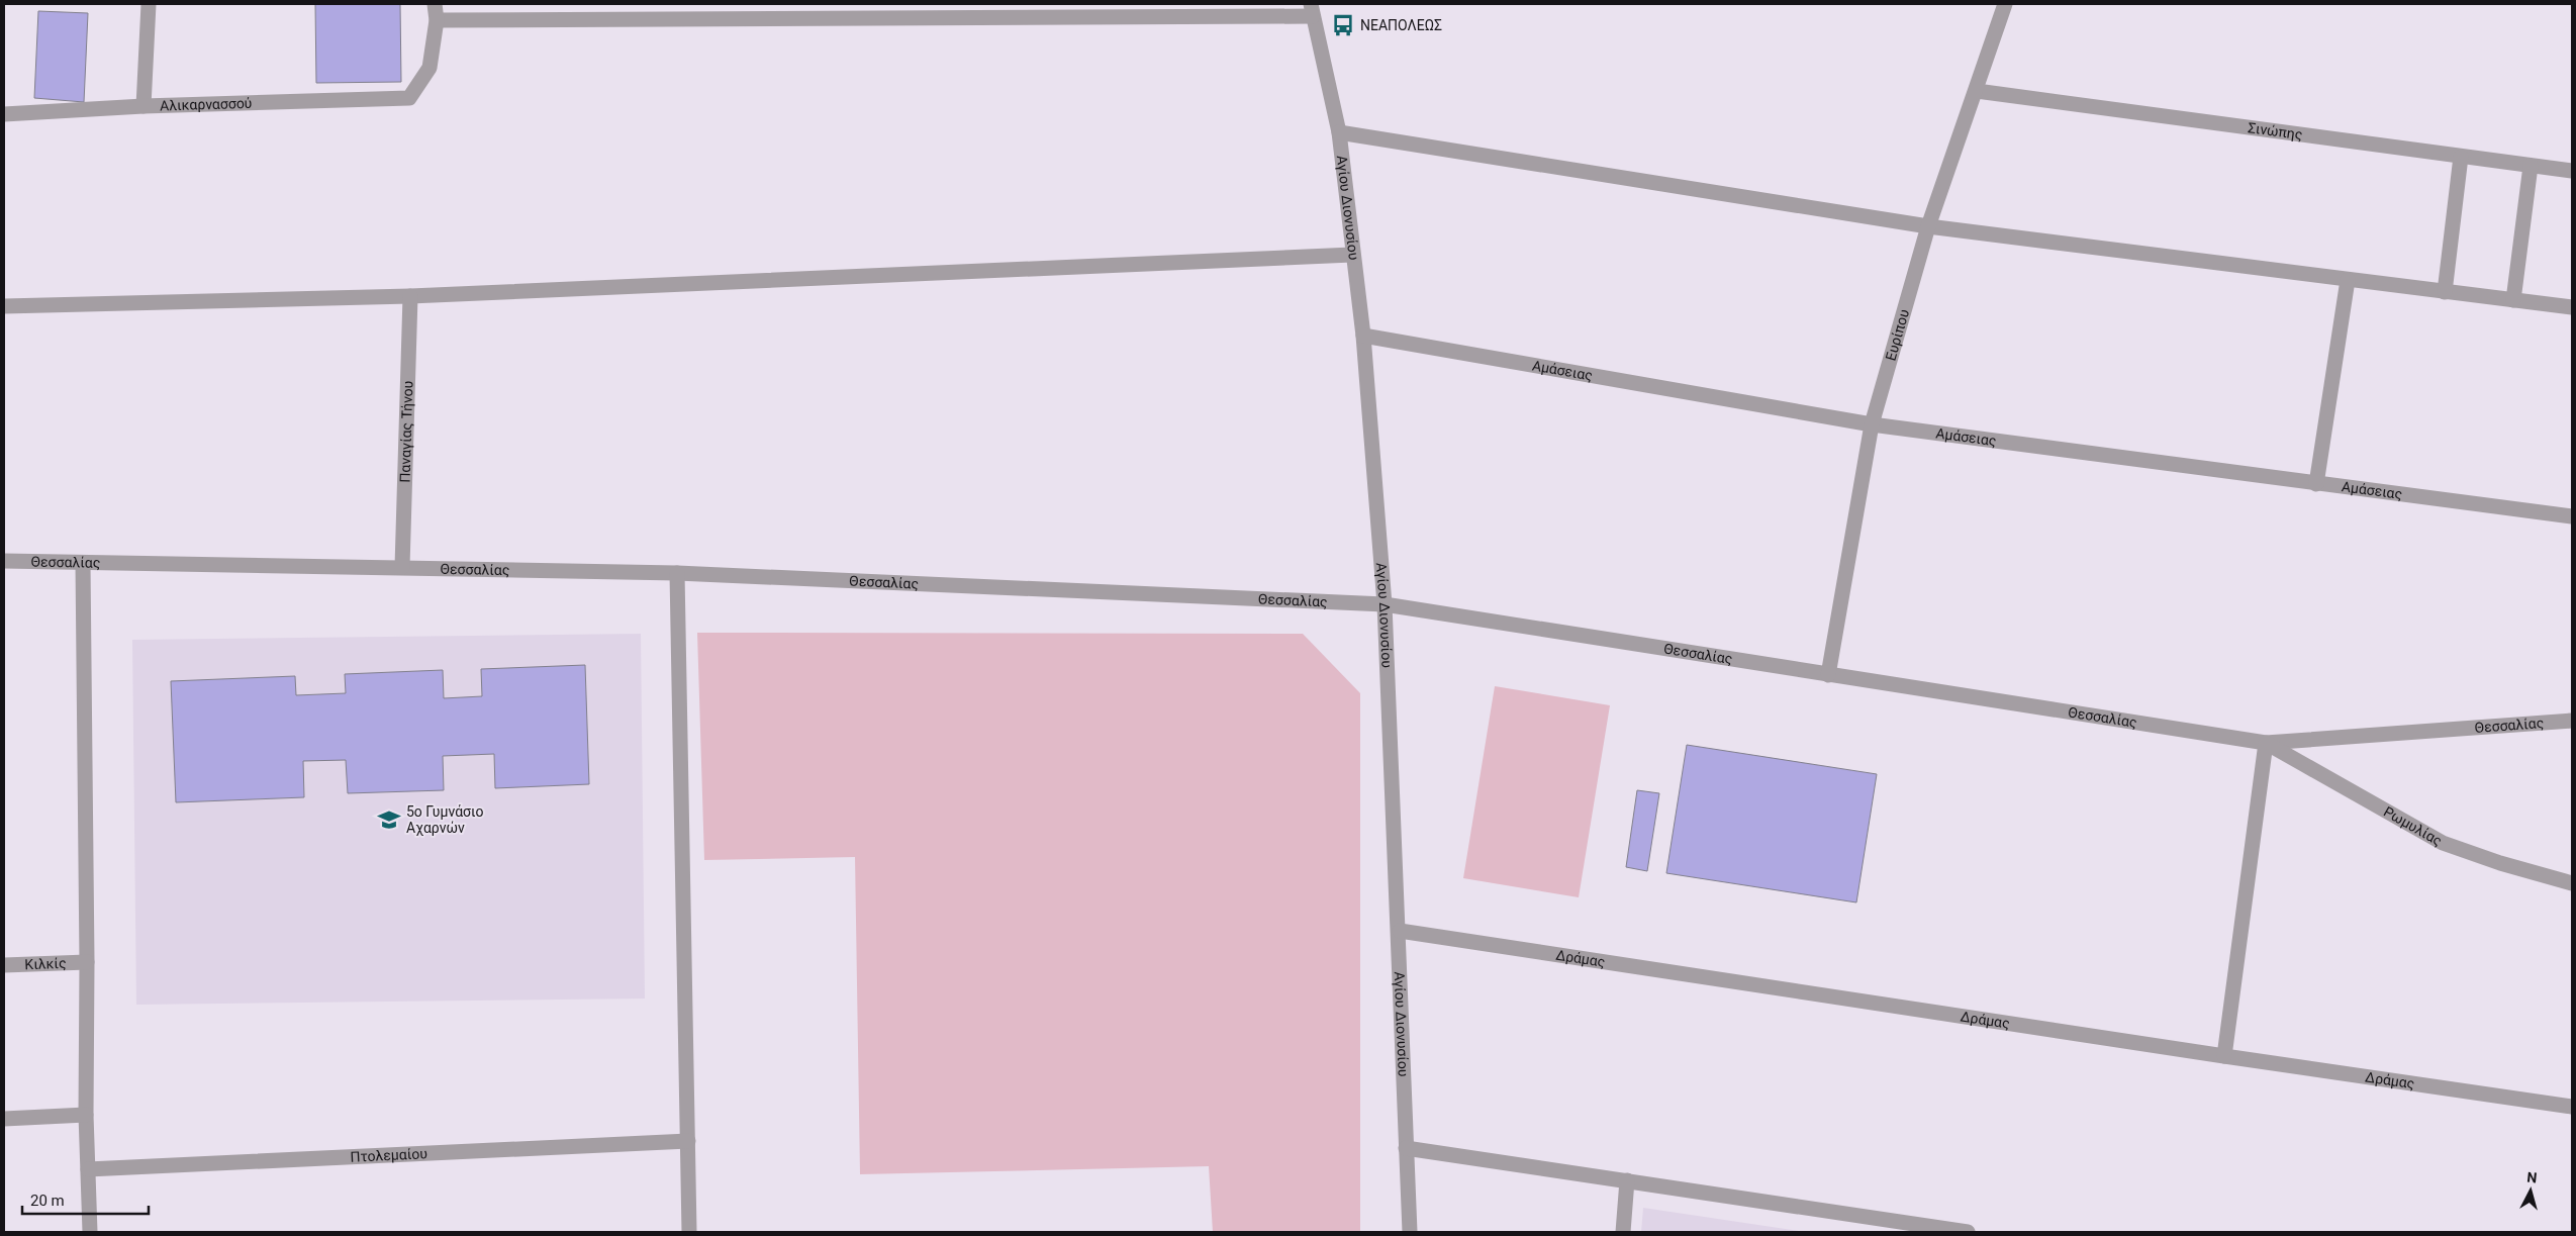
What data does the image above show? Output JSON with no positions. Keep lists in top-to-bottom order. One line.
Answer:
{"streets":{"street":["Αλικαρνασσού","Σινώπης","Αγίου Διονυσίου","Ευρίπου","Αμάσειας","Παναγίας Τήνου","Θεσσαλίας","Ρωμυλίας","Δράμας","Κιλκίς","Πτολεμαίου"]},"crossings":[["Σινώπης","Ευρίπου"],["Αγίου Διονυσίου","Αμάσειας"],["Αγίου Διονυσίου","Θεσσαλίας"],["Αγίου Διονυσίου","Δράμας"],["Ευρίπου","Αμάσειας"],["Ευρίπου","Θεσσαλίας"],["Παναγίας Τήνου","Θεσσαλίας"],["Θεσσαλίας","Ρωμυλίας"]],"places":{"bus stop":["ΝΕΑΠΟΛΕΩΣ"],"school or university":["5ο Γυμνάσιο Αχαρνών"]},"scale_bar":"20 m","north":"top"}
